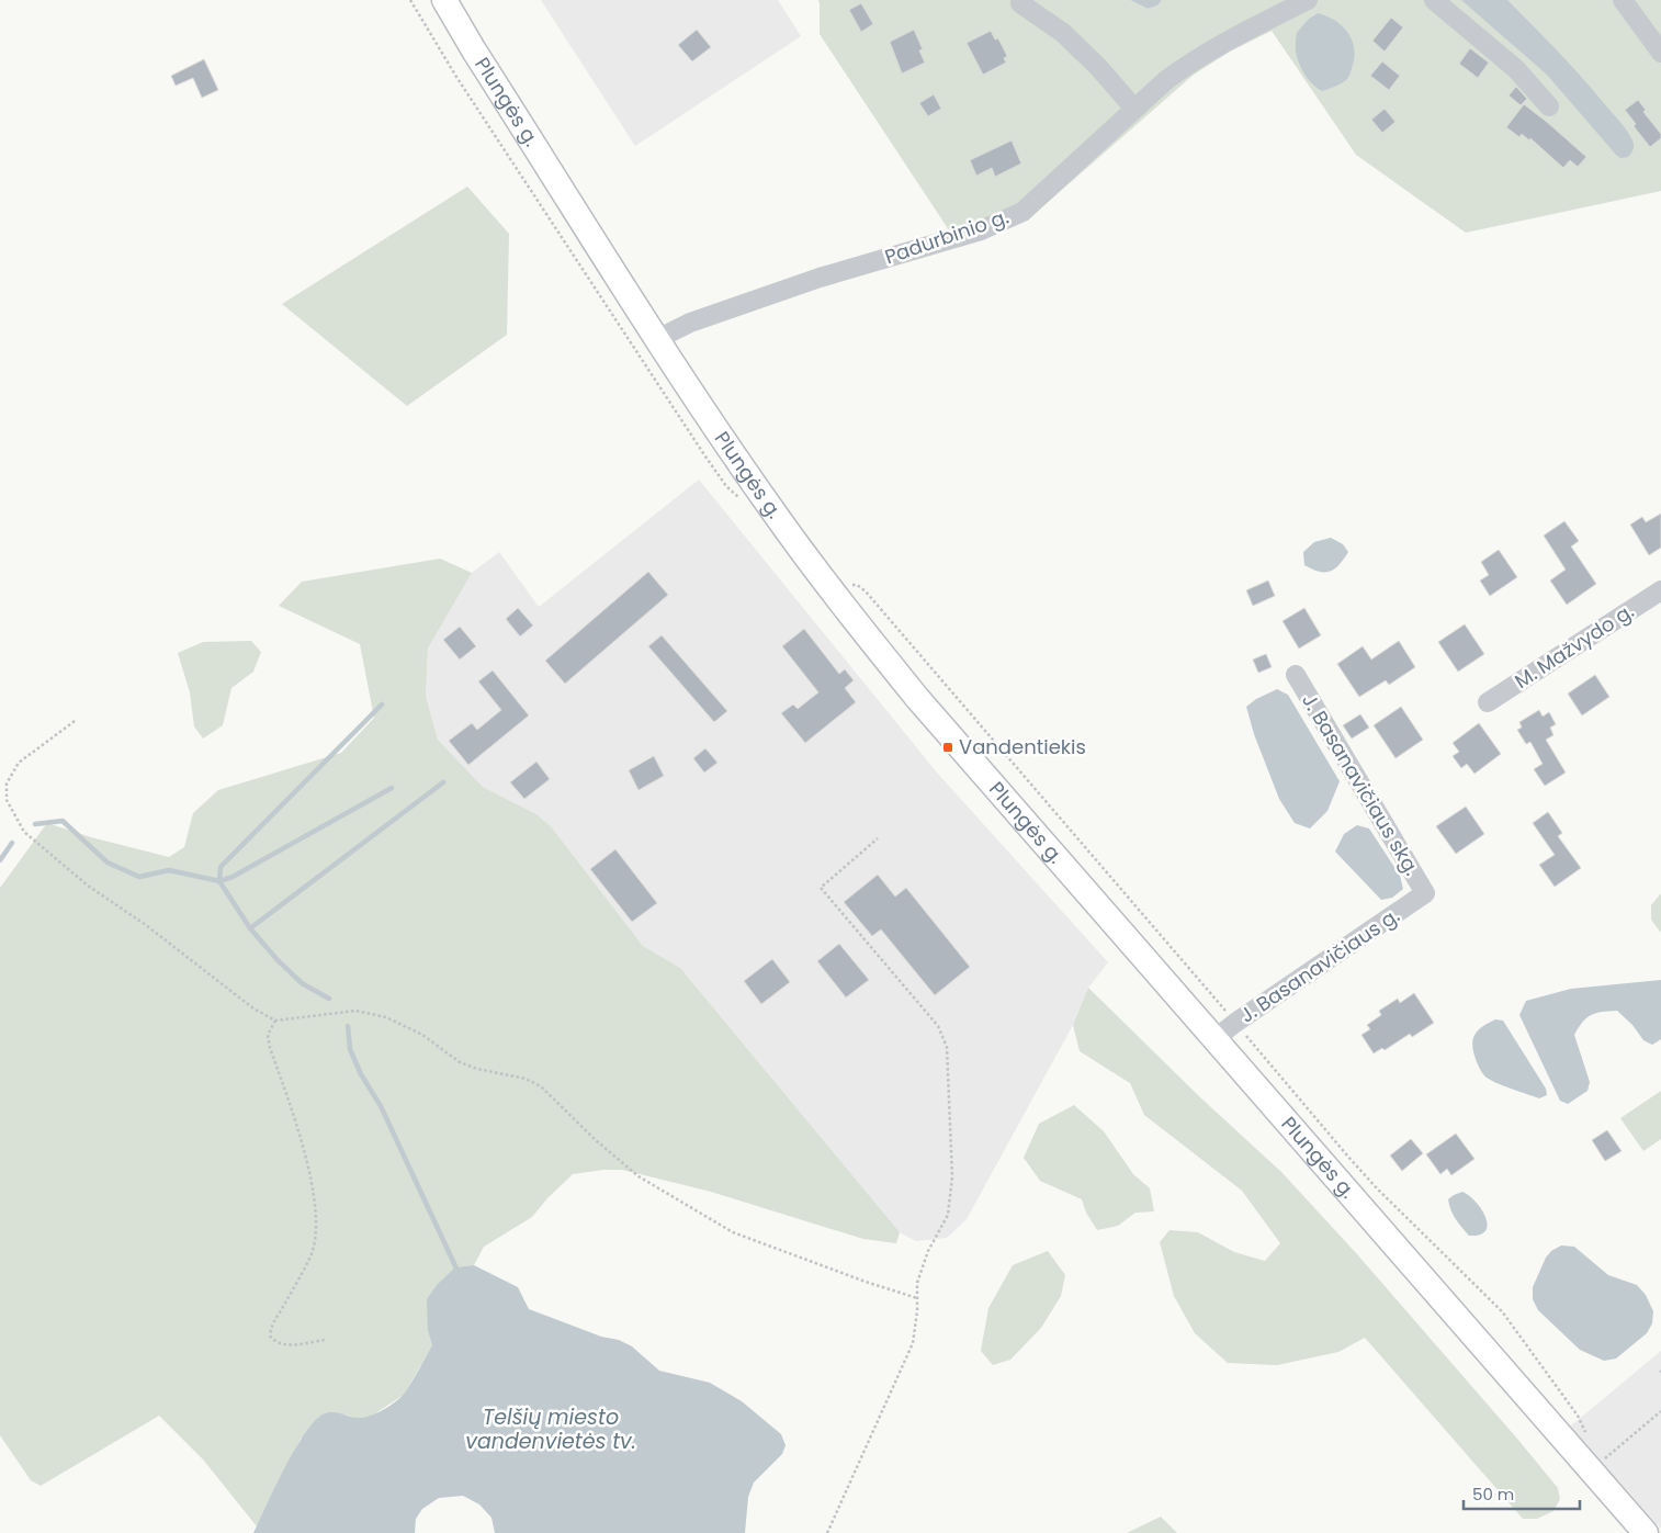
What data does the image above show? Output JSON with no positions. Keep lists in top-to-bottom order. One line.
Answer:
{"streets":{"main road":["Plungės g."],"street":["Padurbinio g.","M. Mažvydo g.","J. Basanavičiaus skg.","J. Basanavičiaus g."]},"crossings":[["Plungės g.","Padurbinio g."],["Plungės g.","J. Basanavičiaus g."],["J. Basanavičiaus skg.","J. Basanavičiaus g."]],"water":["Telšių miesto vandenvietės tv."],"places":{"transit":["Vandentiekis"]},"scale_bar":"50 m"}
